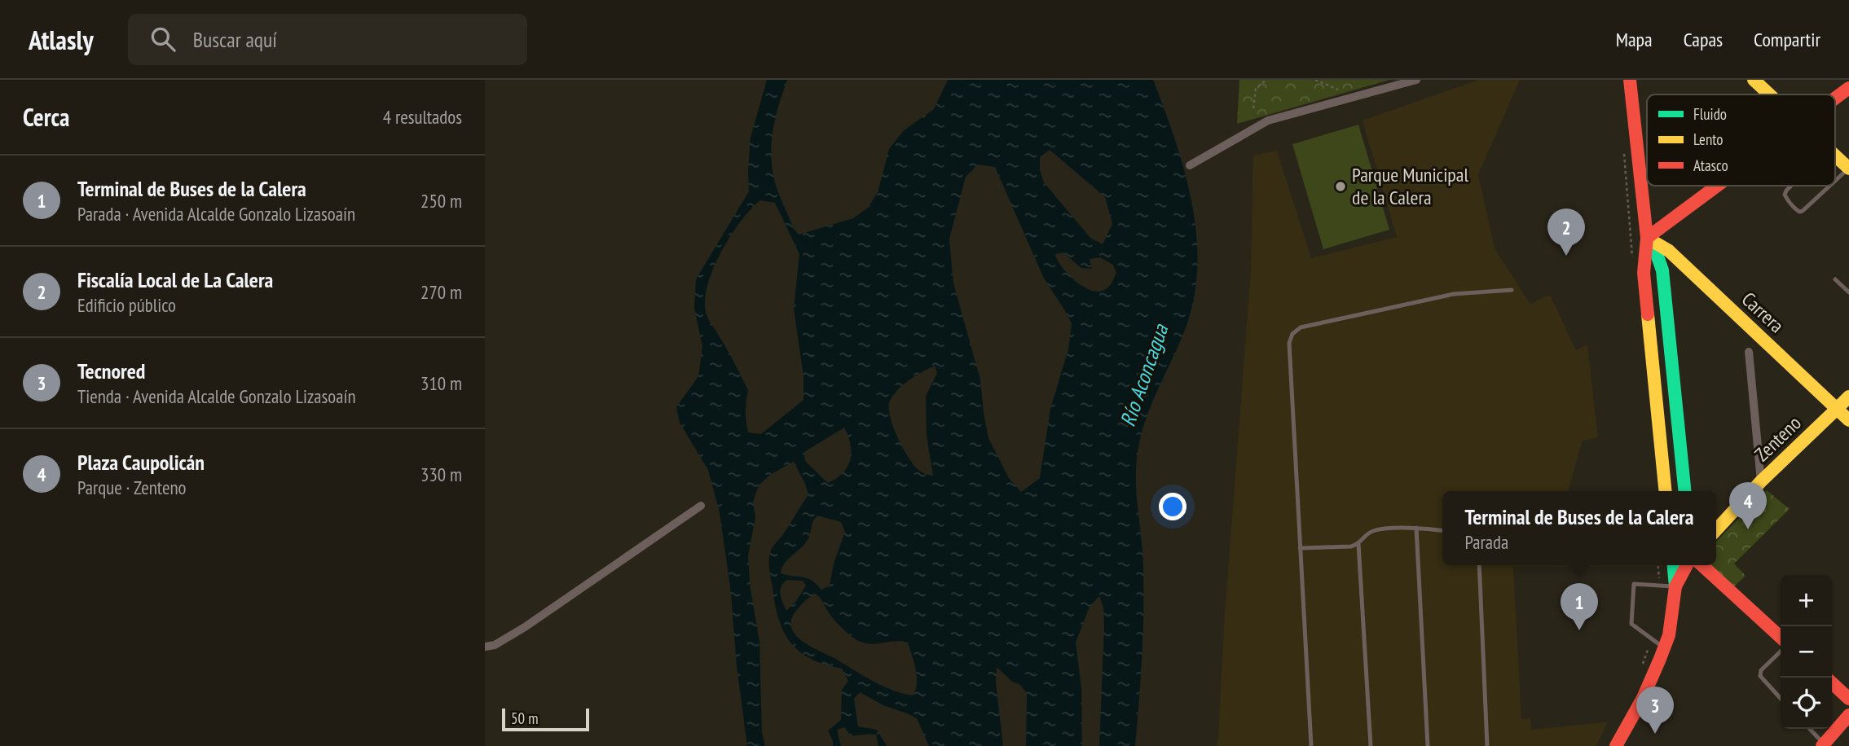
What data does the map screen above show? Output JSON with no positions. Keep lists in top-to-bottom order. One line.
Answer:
{"streets":{"main road":["Carrera","Zenteno"]},"crossings":[["Carrera","Zenteno"]],"water":["Río Aconcagua"],"places":["Parque Municipal de la Calera"],"legend":["Fluido","Lento","Atasco"],"scale_bar":"50 m","page":{"header":"Atlasly","search":"Buscar aquí","nav":["Mapa","Capas","Compartir"],"heading":["Cerca","4 resultados"],"list":[{"mark":"1","name":"Terminal de Buses de la Calera","note":"Parada · Avenida Alcalde Gonzalo Lizasoaín","value":"250 m"},{"mark":"2","name":"Fiscalía Local de La Calera","note":"Edificio público","value":"270 m"},{"mark":"3","name":"Tecnored","note":"Tienda · Avenida Alcalde Gonzalo Lizasoaín","value":"310 m"},{"mark":"4","name":"Plaza Caupolicán","note":"Parque · Zenteno","value":"330 m"}],"pins":["2","4","1","3"],"popup":["Terminal de Buses de la Calera","Parada"],"map_buttons":["+","−"],"scale":"50 m"}}
